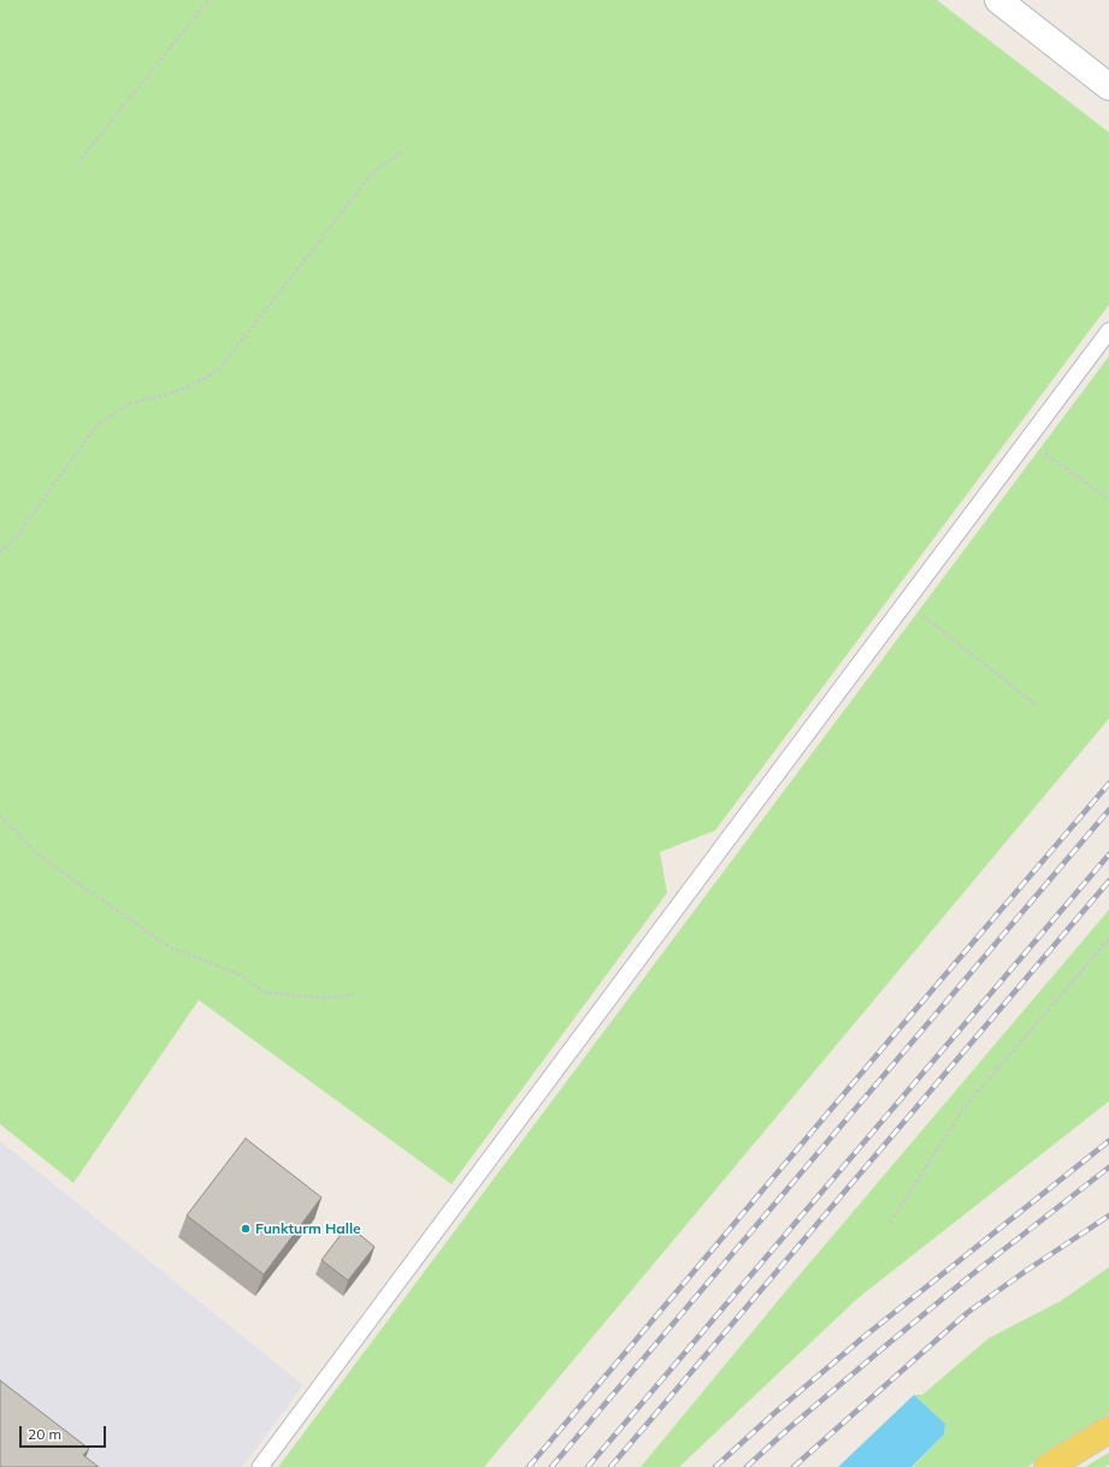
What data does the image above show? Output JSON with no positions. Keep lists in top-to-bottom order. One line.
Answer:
{"places":["Funkturm Halle"],"scale_bar":"20 m"}
